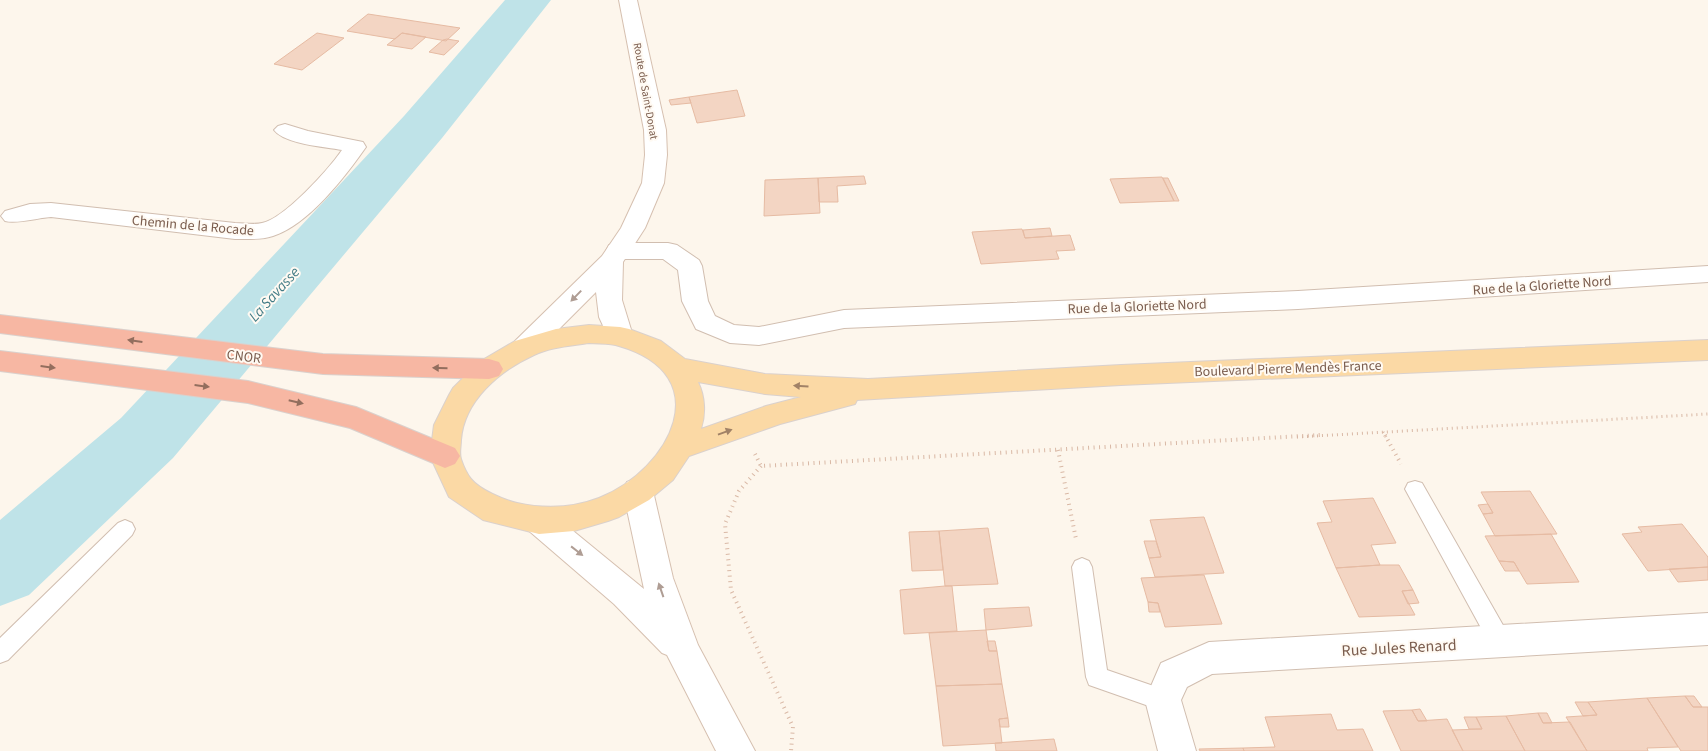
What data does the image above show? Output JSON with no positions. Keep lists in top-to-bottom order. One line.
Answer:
{"streets":{"highway":["CNOR"],"main road":["Boulevard Pierre Mendès France"],"street":["Route de Saint-Donat","Chemin de la Rocade","Rue de la Gloriette Nord","Rue Jules Renard"]},"crossings":[["Route de Saint-Donat","Rue de la Gloriette Nord"]],"water":["La Savasse"]}
